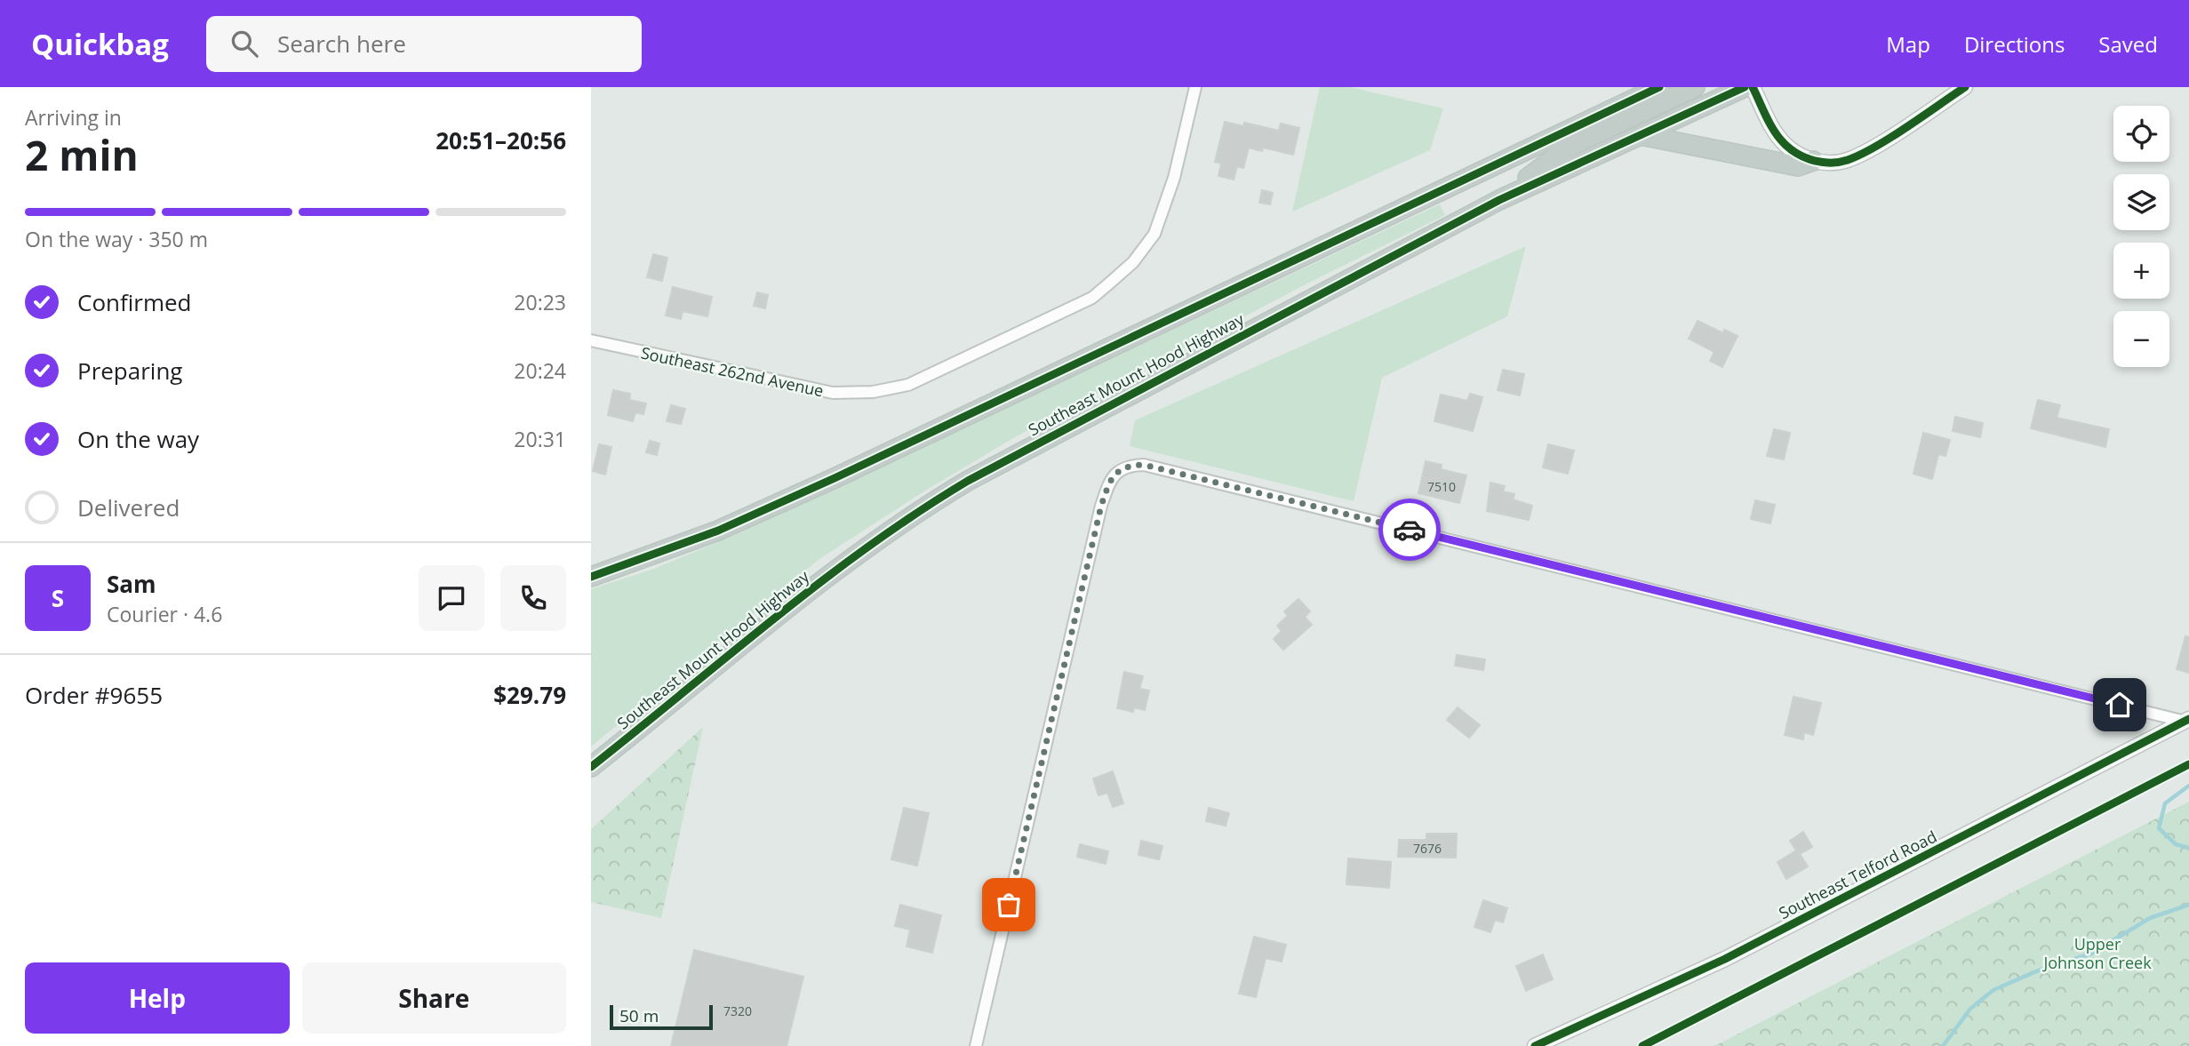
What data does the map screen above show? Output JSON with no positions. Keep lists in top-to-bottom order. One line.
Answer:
{"streets":{"highway":["Southeast Mount Hood Highway"],"street":["Southeast 262nd Avenue","Southeast Telford Road"]},"parks":["Upper Johnson Creek"],"house_numbers":["7510","7676","7320"],"scale_bar":"50 m","page":{"header":"Quickbag","search":"Search here","nav":["Map","Directions","Saved"],"heading":["2 min","Arriving in","20:51–20:56"],"panel":["Sam","Courier · 4.6","Order #9655","$29.79"],"map_buttons":["+","−"],"bar":"On the way · 350 m","list":[["Confirmed","20:23"],["Preparing","20:24"],["On the way","20:31"],"Delivered"],"round":"S","buttons":["Help","Share"],"scale":"50 m"}}
